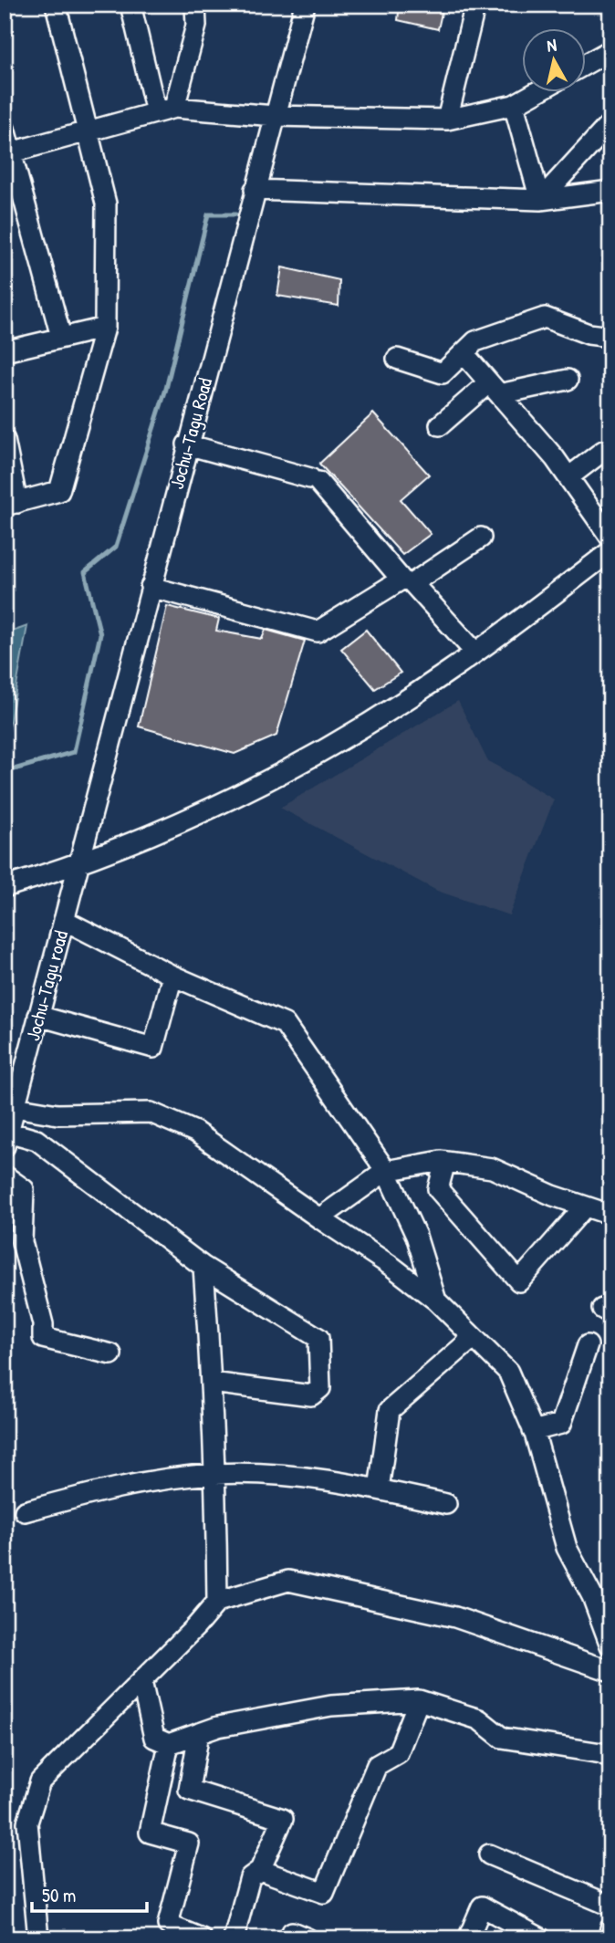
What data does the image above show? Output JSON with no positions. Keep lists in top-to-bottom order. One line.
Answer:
{"streets":{"street":["Jochu-Tagu Road","Jochu-Tagu road"]},"crossings":[["Jochu-Tagu Road","Jochu-Tagu road"]],"scale_bar":"50 m","north":"top"}
